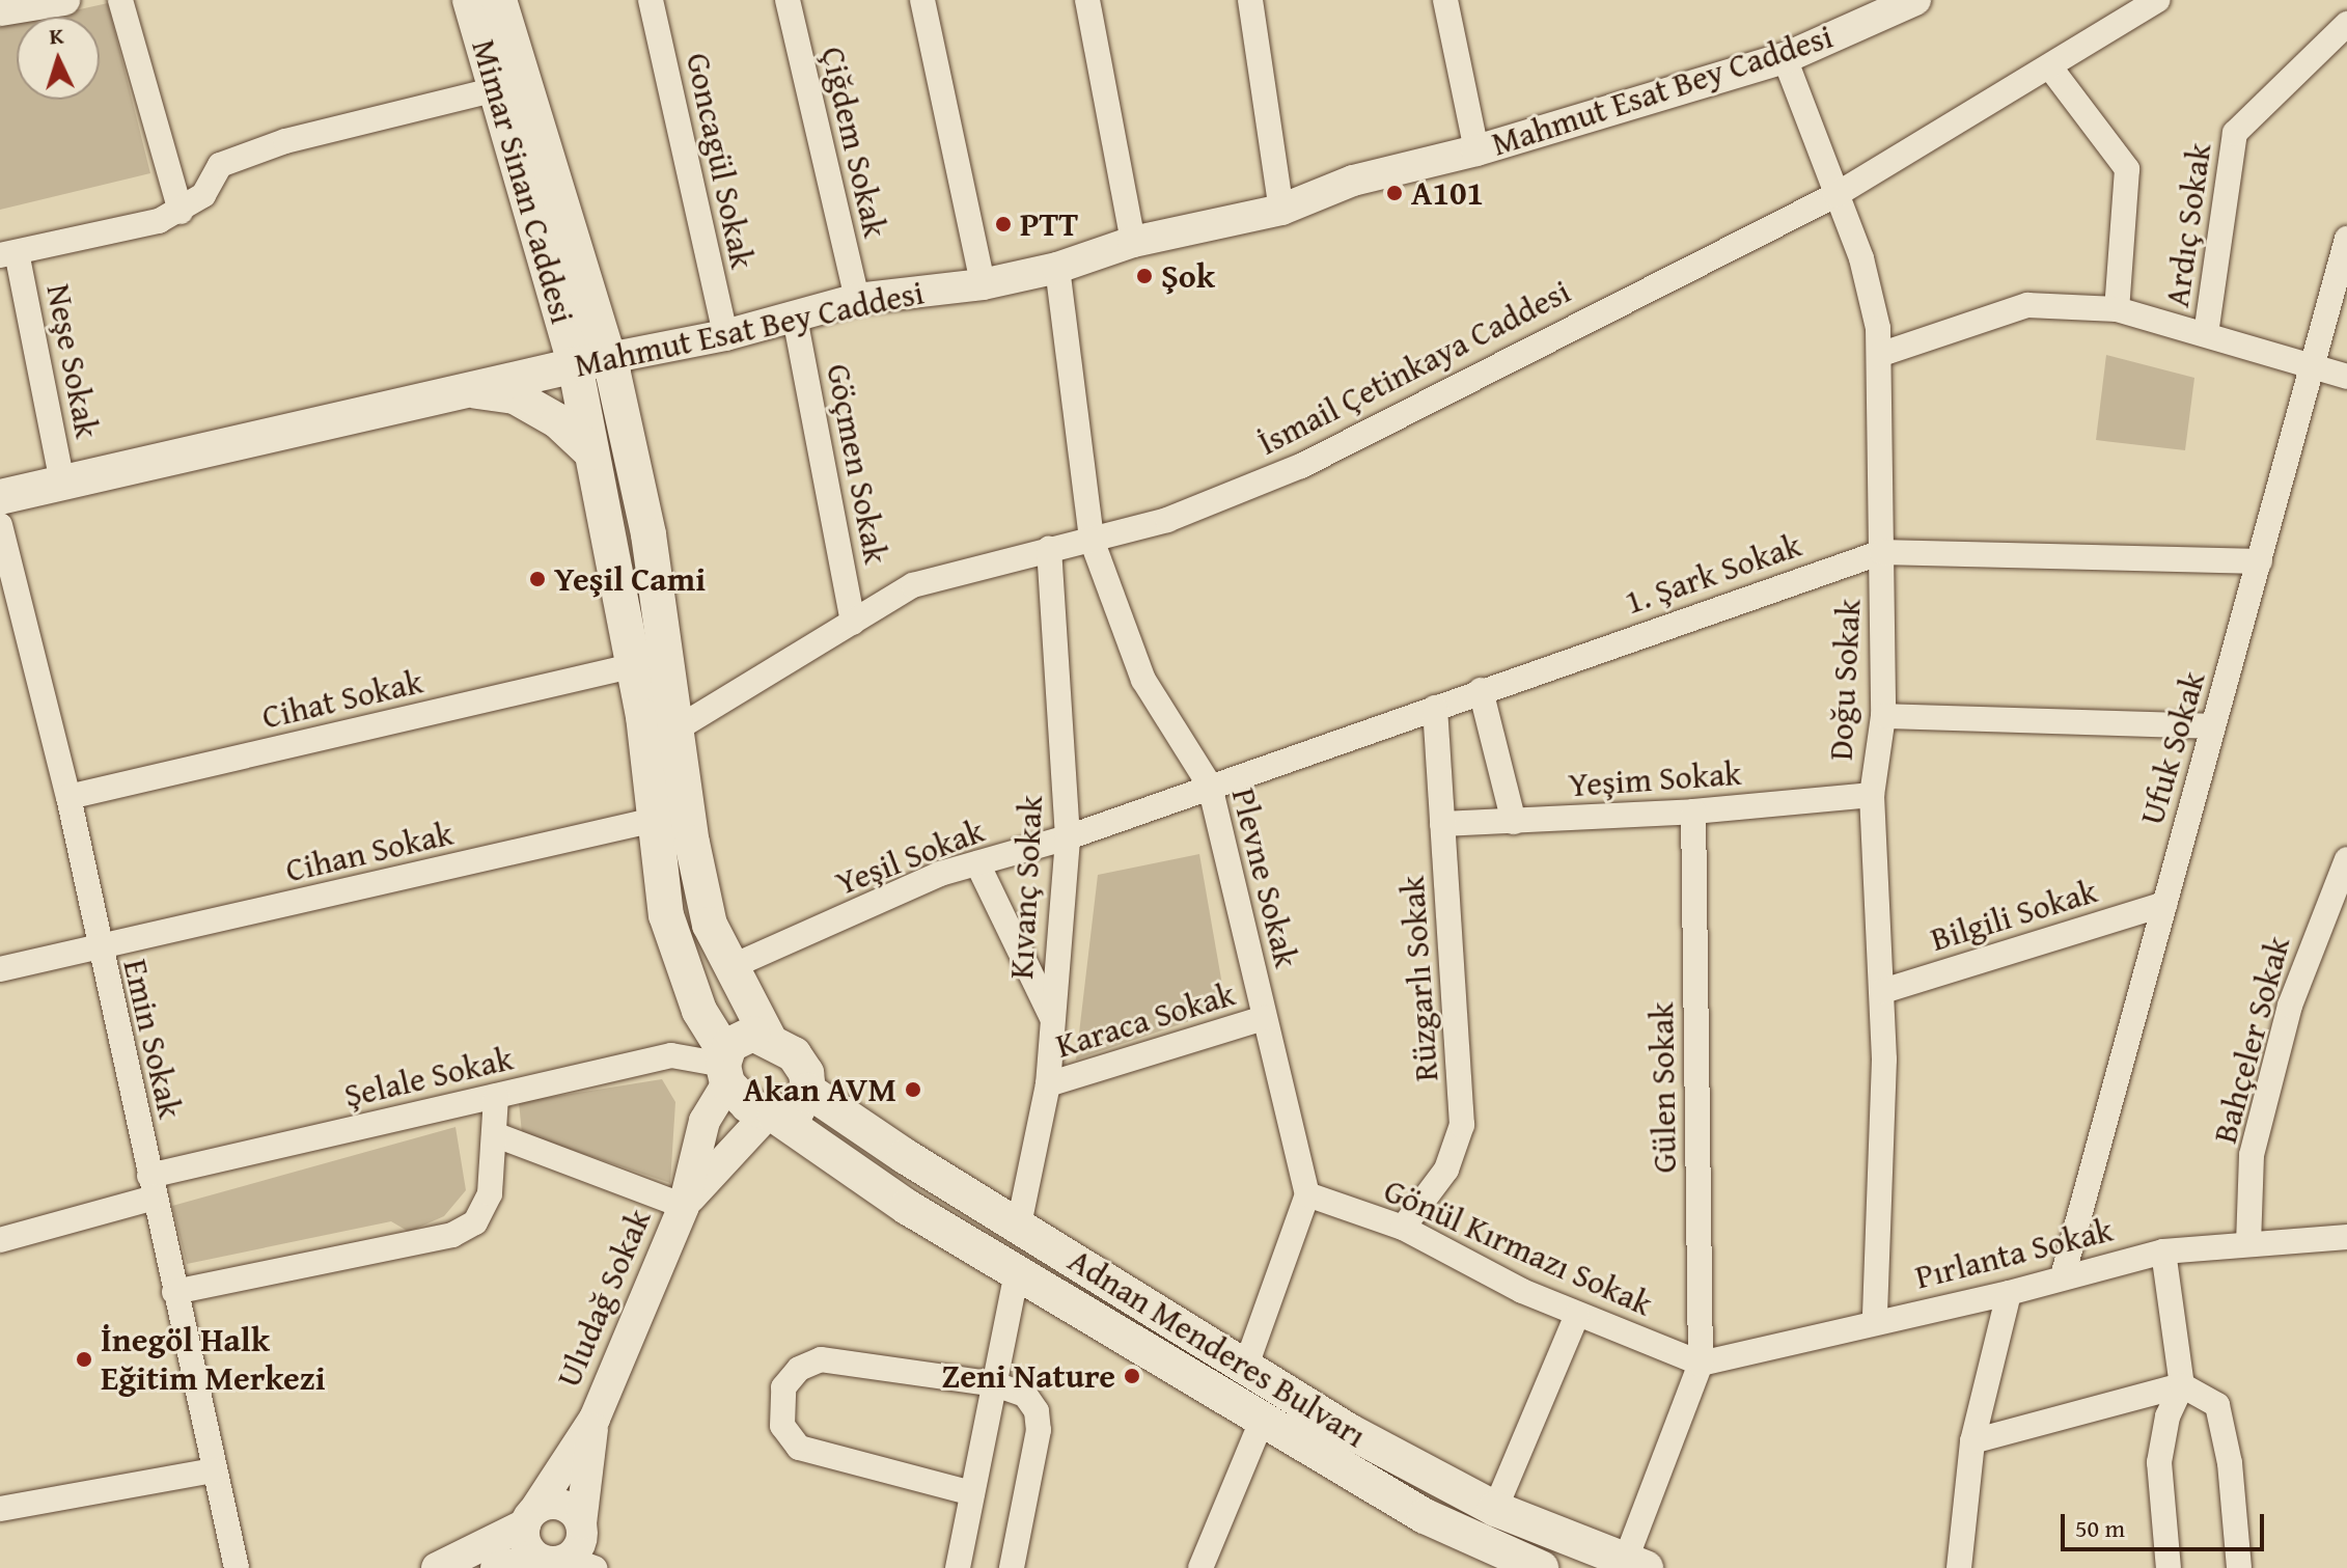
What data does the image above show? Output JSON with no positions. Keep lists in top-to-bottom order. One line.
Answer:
{"streets":{"main road":["Mahmut Esat Bey Caddesi","Mimar Sinan Caddesi","Adnan Menderes Bulvarı"],"street":["Çiğdem Sokak","Goncagül Sokak","Ardıç Sokak","Neşe Sokak","İsmail Çetinkaya Caddesi","Göçmen Sokak","1. Şark Sokak","Doğu Sokak","Cihat Sokak","Ufuk Sokak","Yeşim Sokak","Cihan Sokak","Yeşil Sokak","Plevne Sokak","Kıvanç Sokak","Bilgili Sokak","Rüzgarlı Sokak","Karaca Sokak","Emin Sokak","Bahçeler Sokak","Şelale Sokak","Gülen Sokak","Gönül Kırmazı Sokak","Pırlanta Sokak","Uludağ Sokak"]},"crossings":[["Mahmut Esat Bey Caddesi","Çiğdem Sokak"],["Mahmut Esat Bey Caddesi","Goncagül Sokak"],["Mahmut Esat Bey Caddesi","Mimar Sinan Caddesi"],["Mahmut Esat Bey Caddesi","Neşe Sokak"],["Mahmut Esat Bey Caddesi","Göçmen Sokak"],["Mahmut Esat Bey Caddesi","Doğu Sokak"],["Mahmut Esat Bey Caddesi","Plevne Sokak"],["İsmail Çetinkaya Caddesi","Göçmen Sokak"],["İsmail Çetinkaya Caddesi","Doğu Sokak"],["İsmail Çetinkaya Caddesi","Plevne Sokak"],["İsmail Çetinkaya Caddesi","Kıvanç Sokak"],["1. Şark Sokak","Doğu Sokak"],["1. Şark Sokak","Ufuk Sokak"],["1. Şark Sokak","Yeşil Sokak"],["1. Şark Sokak","Plevne Sokak"],["1. Şark Sokak","Rüzgarlı Sokak"],["Doğu Sokak","Yeşim Sokak"],["Doğu Sokak","Bilgili Sokak"],["Doğu Sokak","Pırlanta Sokak"],["Cihat Sokak","Emin Sokak"],["Ufuk Sokak","Bilgili Sokak"],["Ufuk Sokak","Pırlanta Sokak"],["Yeşim Sokak","Rüzgarlı Sokak"],["Yeşim Sokak","Gülen Sokak"],["Cihan Sokak","Emin Sokak"],["Yeşil Sokak","Plevne Sokak"],["Yeşil Sokak","Kıvanç Sokak"],["Plevne Sokak","Karaca Sokak"],["Plevne Sokak","Gönül Kırmazı Sokak"],["Kıvanç Sokak","Karaca Sokak"],["Kıvanç Sokak","Adnan Menderes Bulvarı"],["Rüzgarlı Sokak","Gönül Kırmazı Sokak"],["Emin Sokak","Şelale Sokak"],["Bahçeler Sokak","Pırlanta Sokak"],["Şelale Sokak","Adnan Menderes Bulvarı"],["Gülen Sokak","Gönül Kırmazı Sokak"],["Gülen Sokak","Pırlanta Sokak"],["Gönül Kırmazı Sokak","Pırlanta Sokak"]],"places":["A101","PTT","Şok","Yeşil Cami","Akan AVM","İnegöl Halk Eğitim Merkezi","Zeni Nature"],"scale_bar":"50 m","north":"top"}
